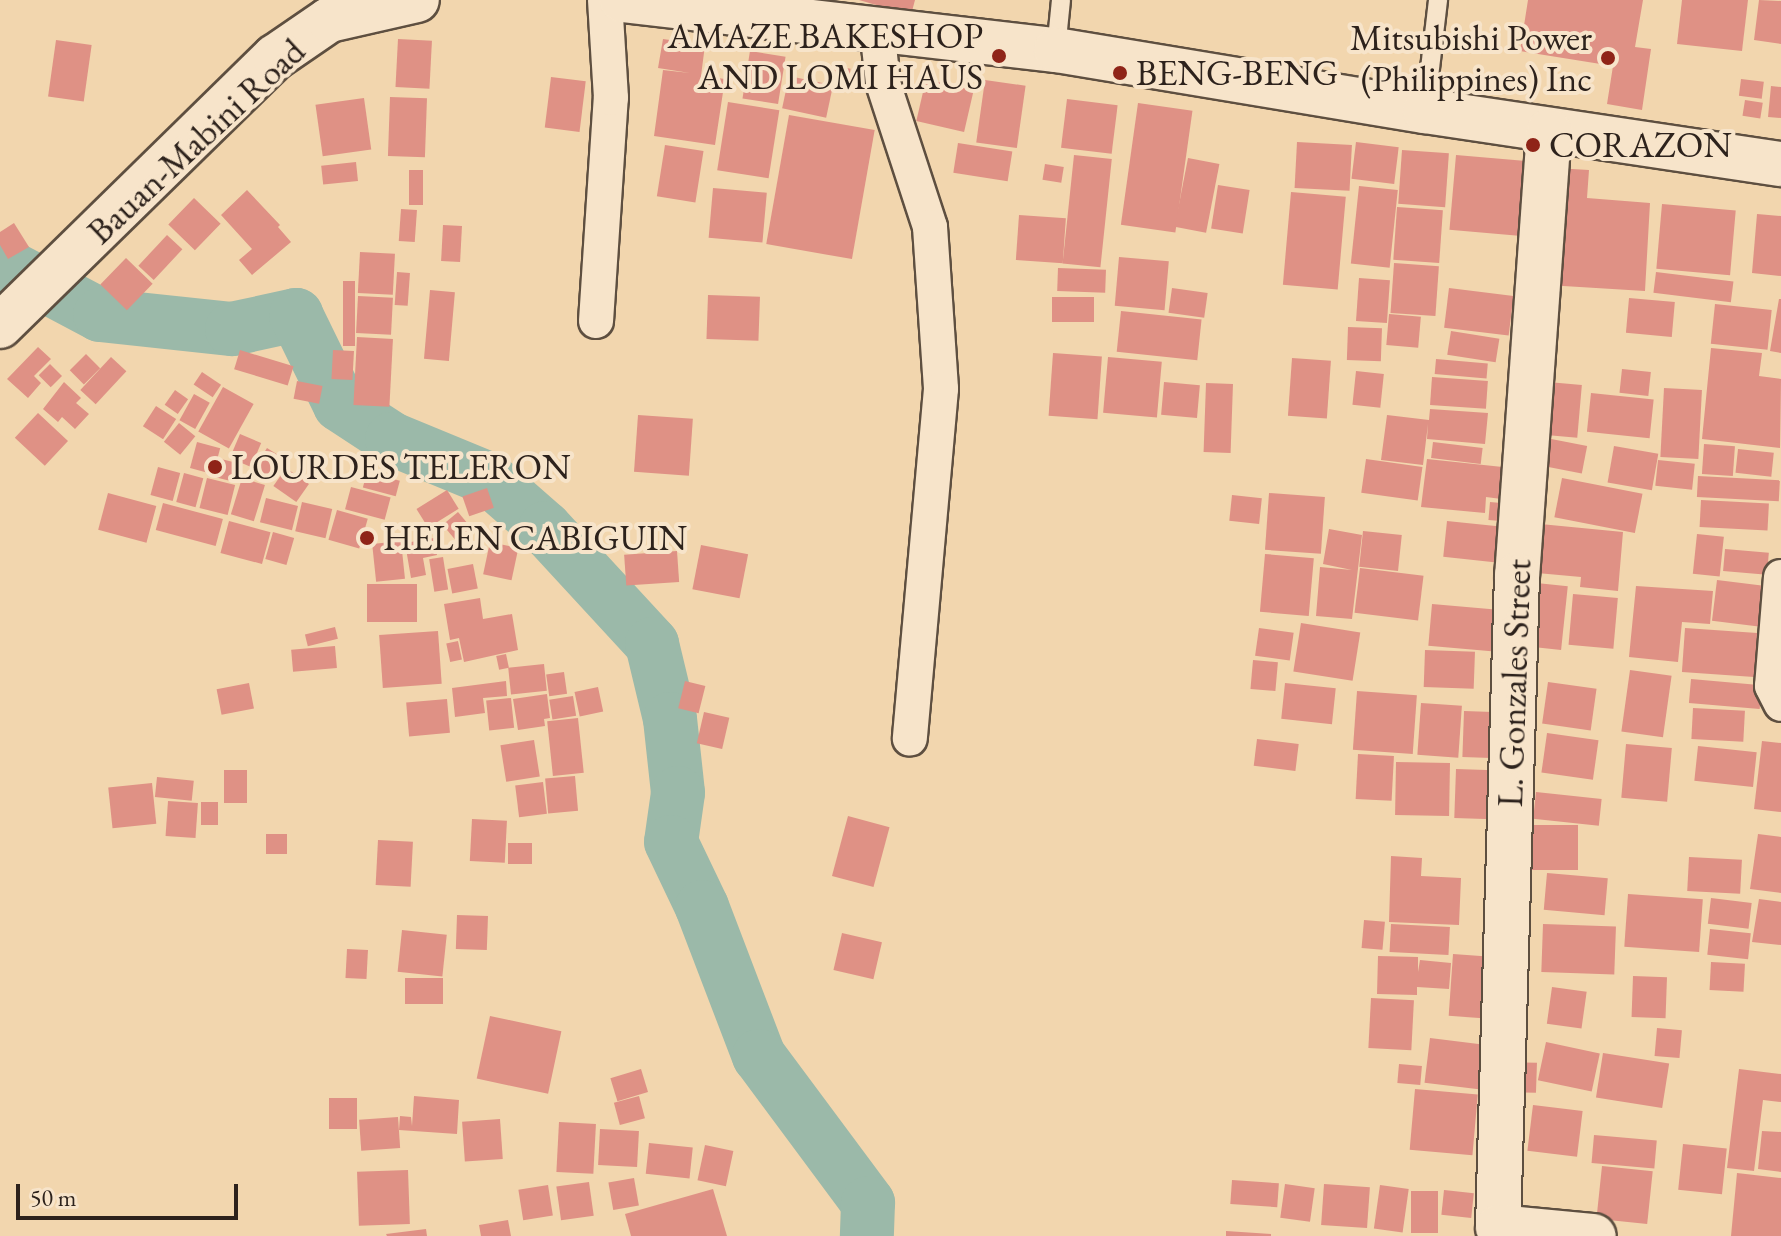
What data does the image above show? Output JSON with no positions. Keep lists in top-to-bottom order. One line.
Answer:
{"streets":{"main road":["Bauan-Mabini Road","L. Gonzales Street"]},"places":["AMAZE BAKESHOP AND LOMI HAUS","Mitsubishi Power (Philippines) Inc","BENG-BENG","CORAZON","LOURDES TELERON","HELEN CABIGUIN"],"scale_bar":"50 m"}
